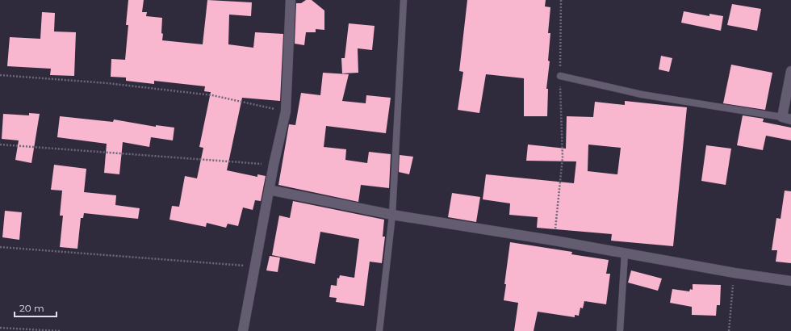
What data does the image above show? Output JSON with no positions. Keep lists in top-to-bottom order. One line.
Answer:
{"scale_bar":"20 m"}
